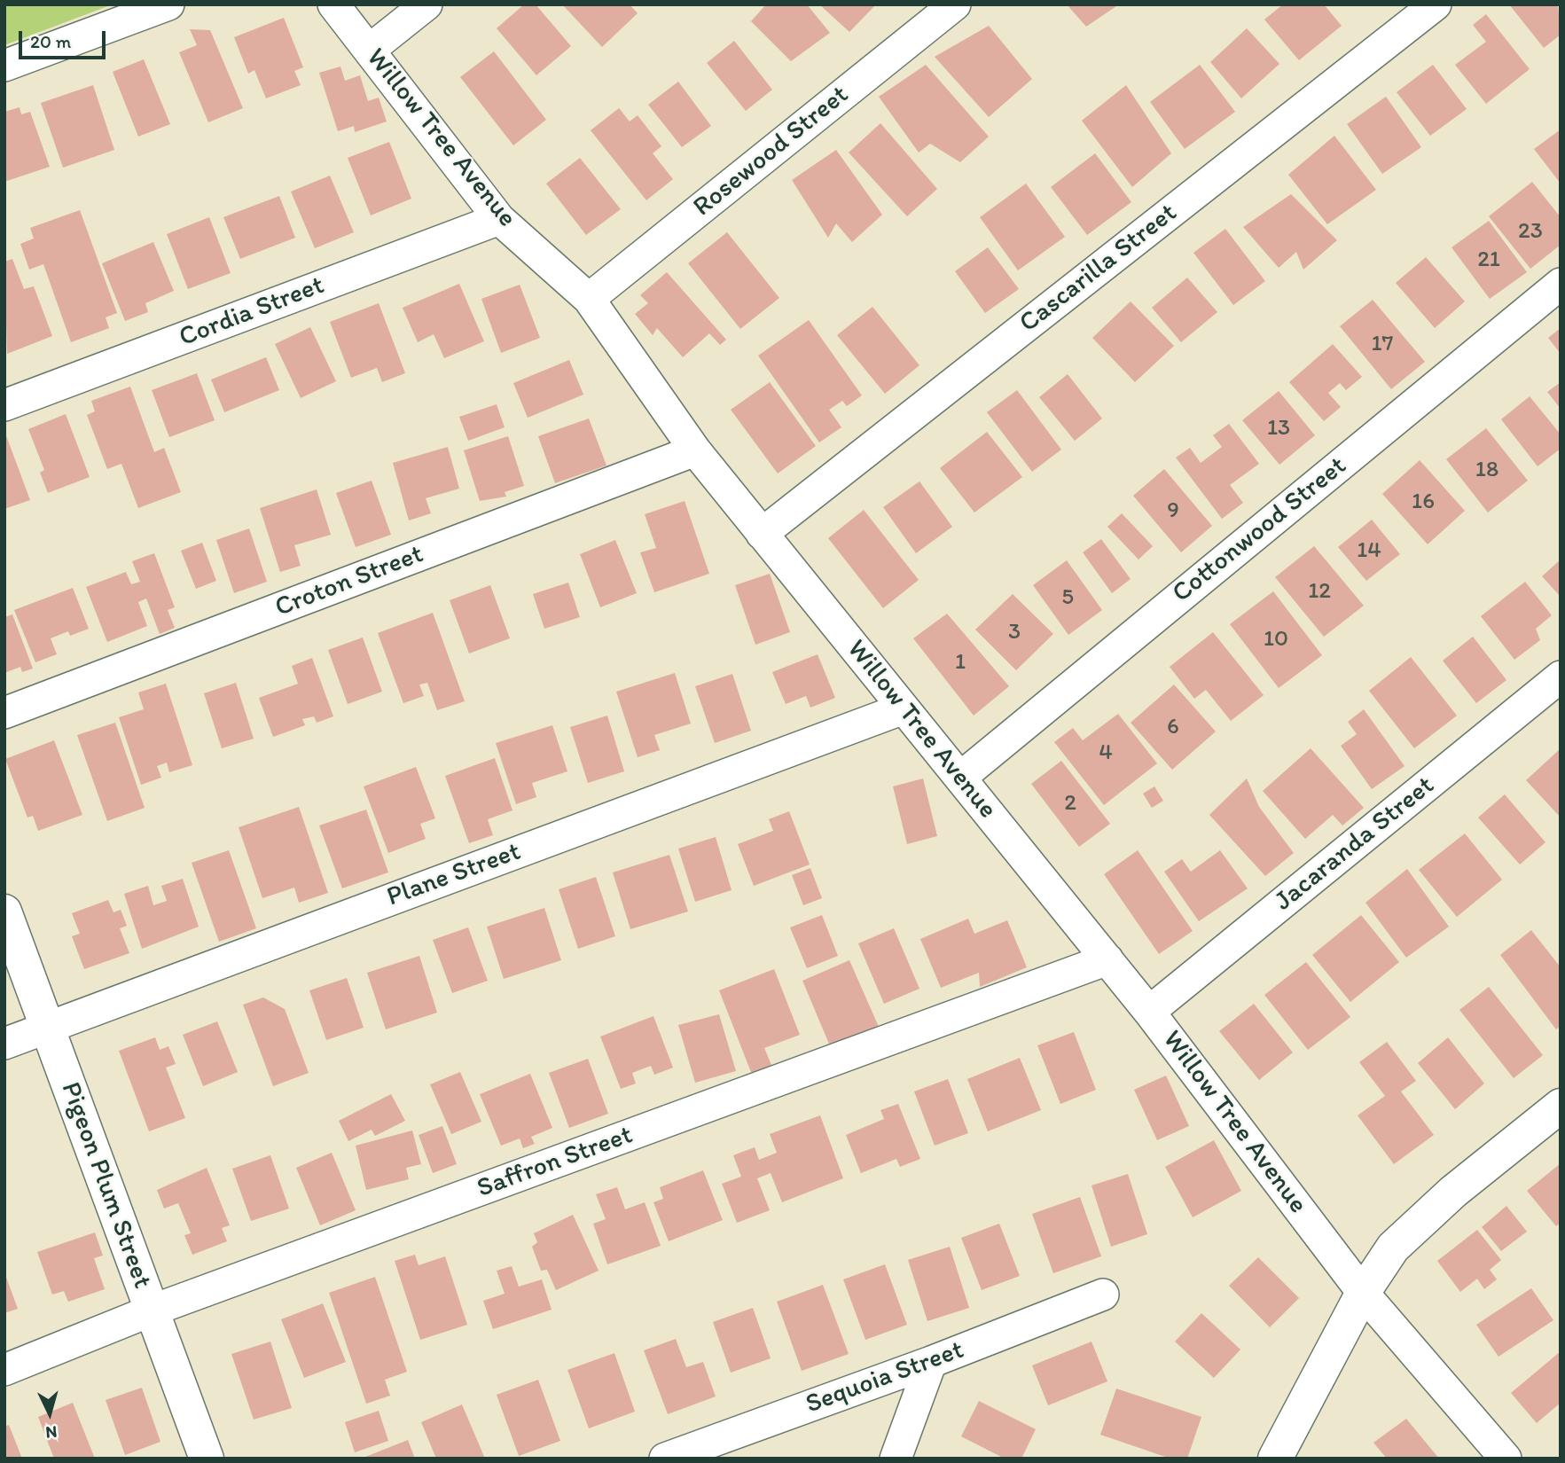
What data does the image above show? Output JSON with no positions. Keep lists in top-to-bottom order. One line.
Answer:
{"streets":{"street":["Willow Tree Avenue","Rosewood Street","Cascarilla Street","Cordia Street","Cottonwood Street","Croton Street","Jacaranda Street","Plane Street","Saffron Street","Pigeon Plum Street","Sequoia Street"]},"crossings":[["Willow Tree Avenue","Rosewood Street"],["Willow Tree Avenue","Cascarilla Street"],["Willow Tree Avenue","Cordia Street"],["Willow Tree Avenue","Cottonwood Street"],["Willow Tree Avenue","Croton Street"],["Willow Tree Avenue","Jacaranda Street"],["Willow Tree Avenue","Plane Street"],["Willow Tree Avenue","Saffron Street"],["Plane Street","Pigeon Plum Street"],["Saffron Street","Pigeon Plum Street"]],"house_numbers":["23","21","17","13","18","16","9","14","12","5","3","10","1","6","4","2"],"scale_bar":"20 m","north":"bottom"}
